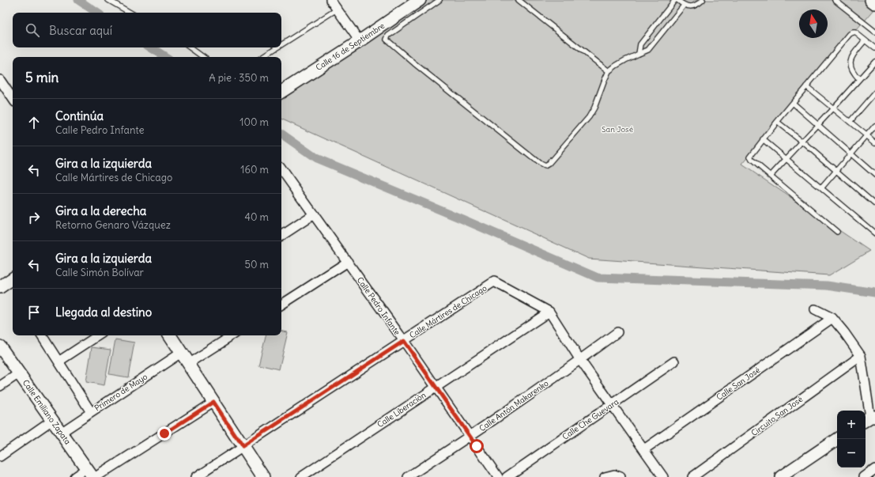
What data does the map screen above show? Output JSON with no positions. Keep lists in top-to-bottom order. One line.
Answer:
{"streets":{"street":["Calle 16 de Septiembre","Calle Pedro Infante","Calle Mártires de Chicago","Calle San José","Primero de Mayo","Calle Antón Makarenko","Calle Liberación","Calle Emiliano Zapata","Circuito San José","Calle Che Guevara"]},"crossings":[["Calle Pedro Infante","Calle Mártires de Chicago"],["Calle Pedro Infante","Calle Antón Makarenko"],["Calle Pedro Infante","Calle Liberación"],["Calle Mártires de Chicago","Calle Liberación"],["Primero de Mayo","Calle Emiliano Zapata"]],"parks":["San José"],"north":"top","page":{"search":"Buscar aquí","heading":["5 min","A pie · 350 m"],"list":[["Continúa","Calle Pedro Infante","100 m"],["Gira a la izquierda","Calle Mártires de Chicago","160 m"],["Gira a la derecha","Retorno Genaro Vázquez","40 m"],["Gira a la izquierda","Calle Simón Bolívar","50 m"],"Llegada al destino"],"map_buttons":["+","−"]}}
